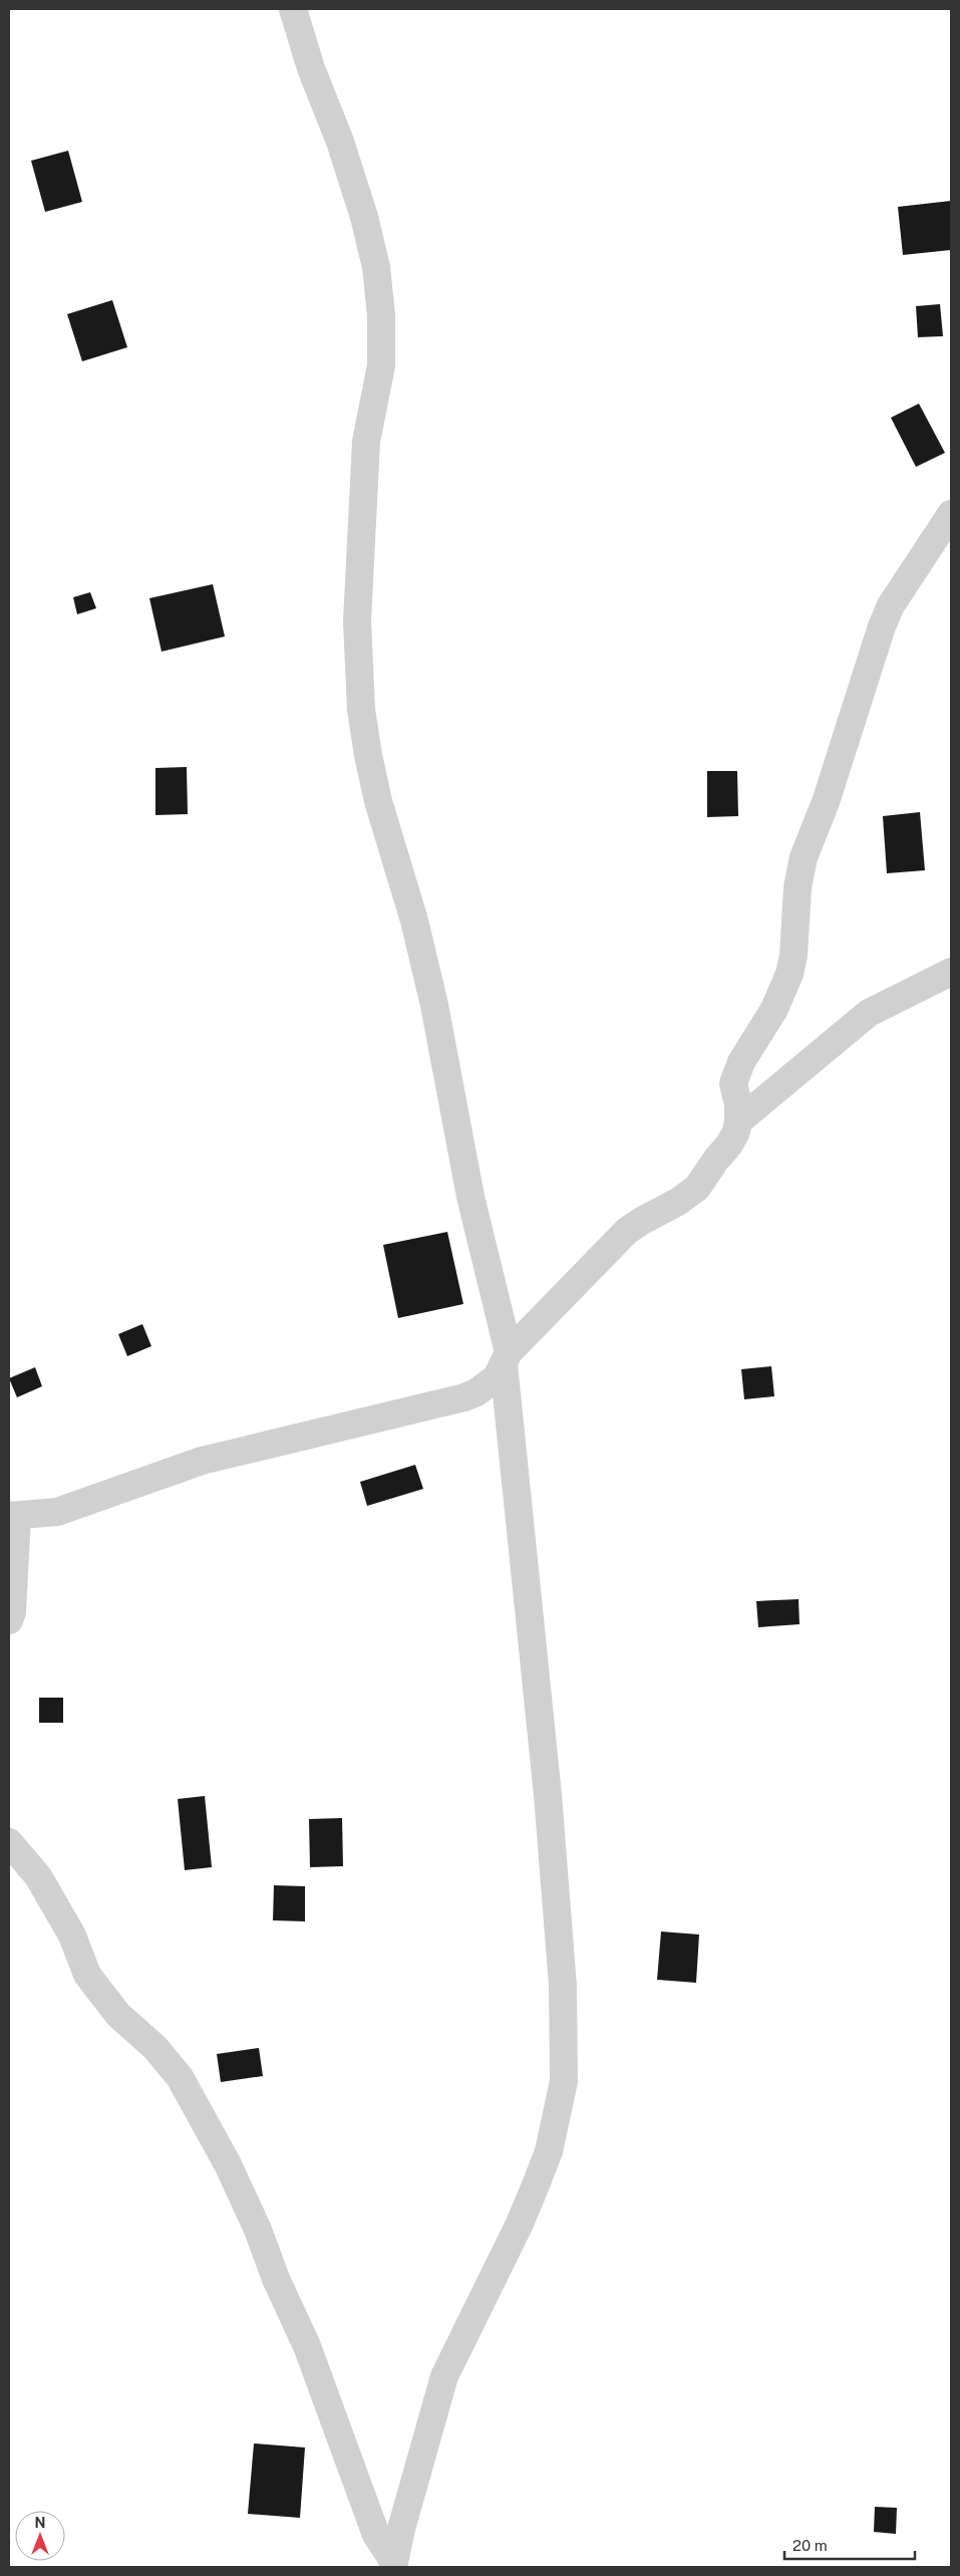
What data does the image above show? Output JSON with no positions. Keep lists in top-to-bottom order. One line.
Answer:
{"scale_bar":"20 m","north":"top"}
